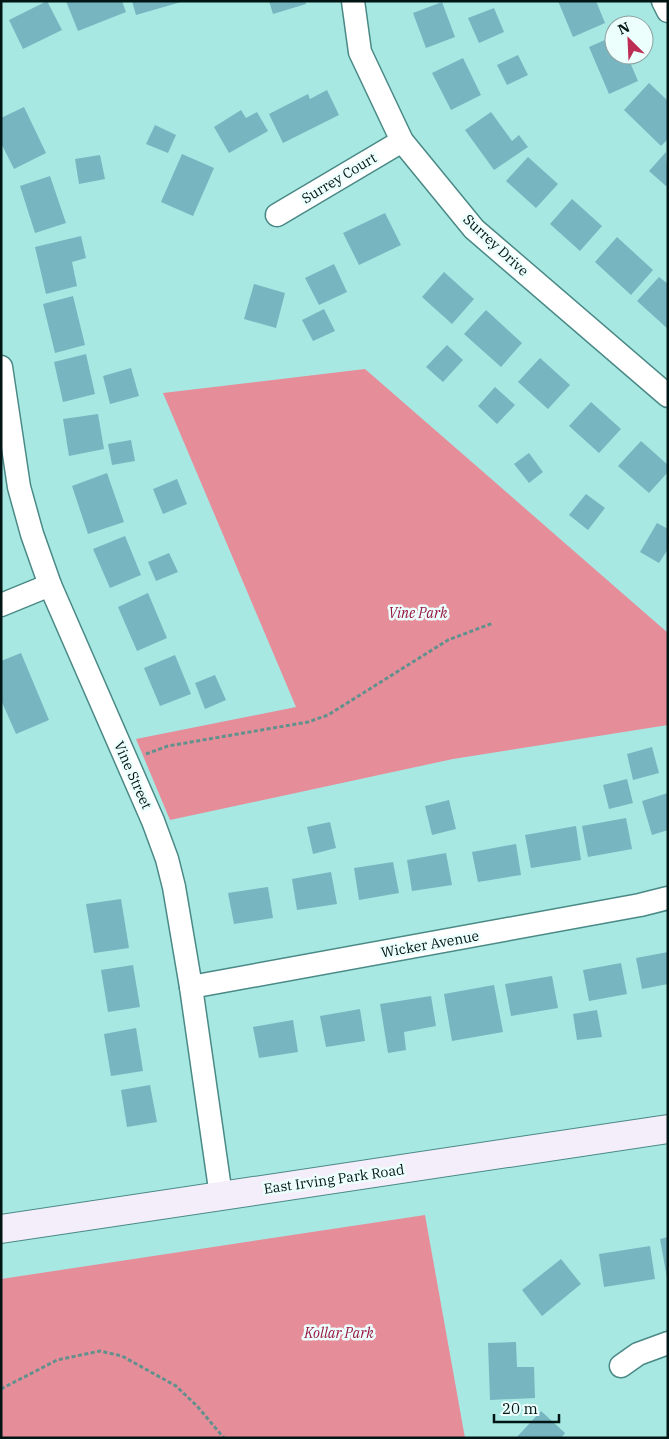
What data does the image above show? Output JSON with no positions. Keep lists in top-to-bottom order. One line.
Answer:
{"streets":{"main road":["East Irving Park Road"],"street":["Surrey Court","Surrey Drive","Vine Street","Wicker Avenue"]},"crossings":[["Surrey Court","Surrey Drive"],["Vine Street","Wicker Avenue"],["Vine Street","East Irving Park Road"]],"parks":["Vine Park","Kollar Park"],"scale_bar":"20 m","north":"top left"}
